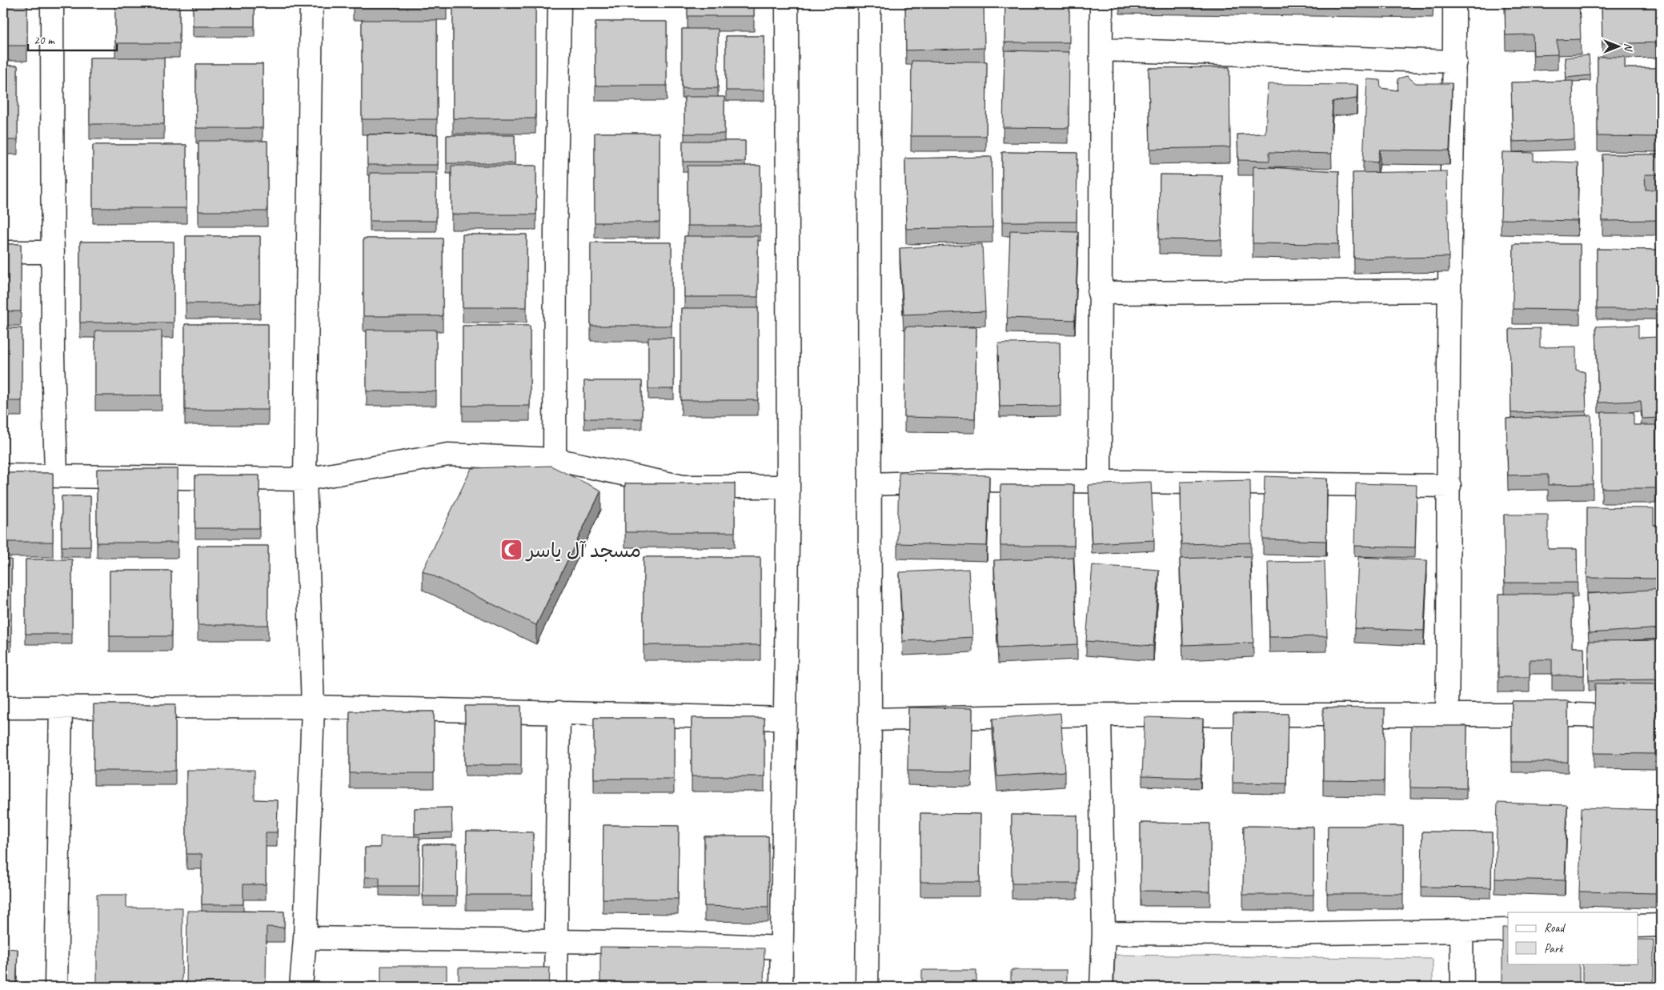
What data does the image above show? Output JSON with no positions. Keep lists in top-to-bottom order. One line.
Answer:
{"places":{"mosque":["مسجد آل ياسر"]},"legend":["Road","Park"],"scale_bar":"20 m","north":"right"}
